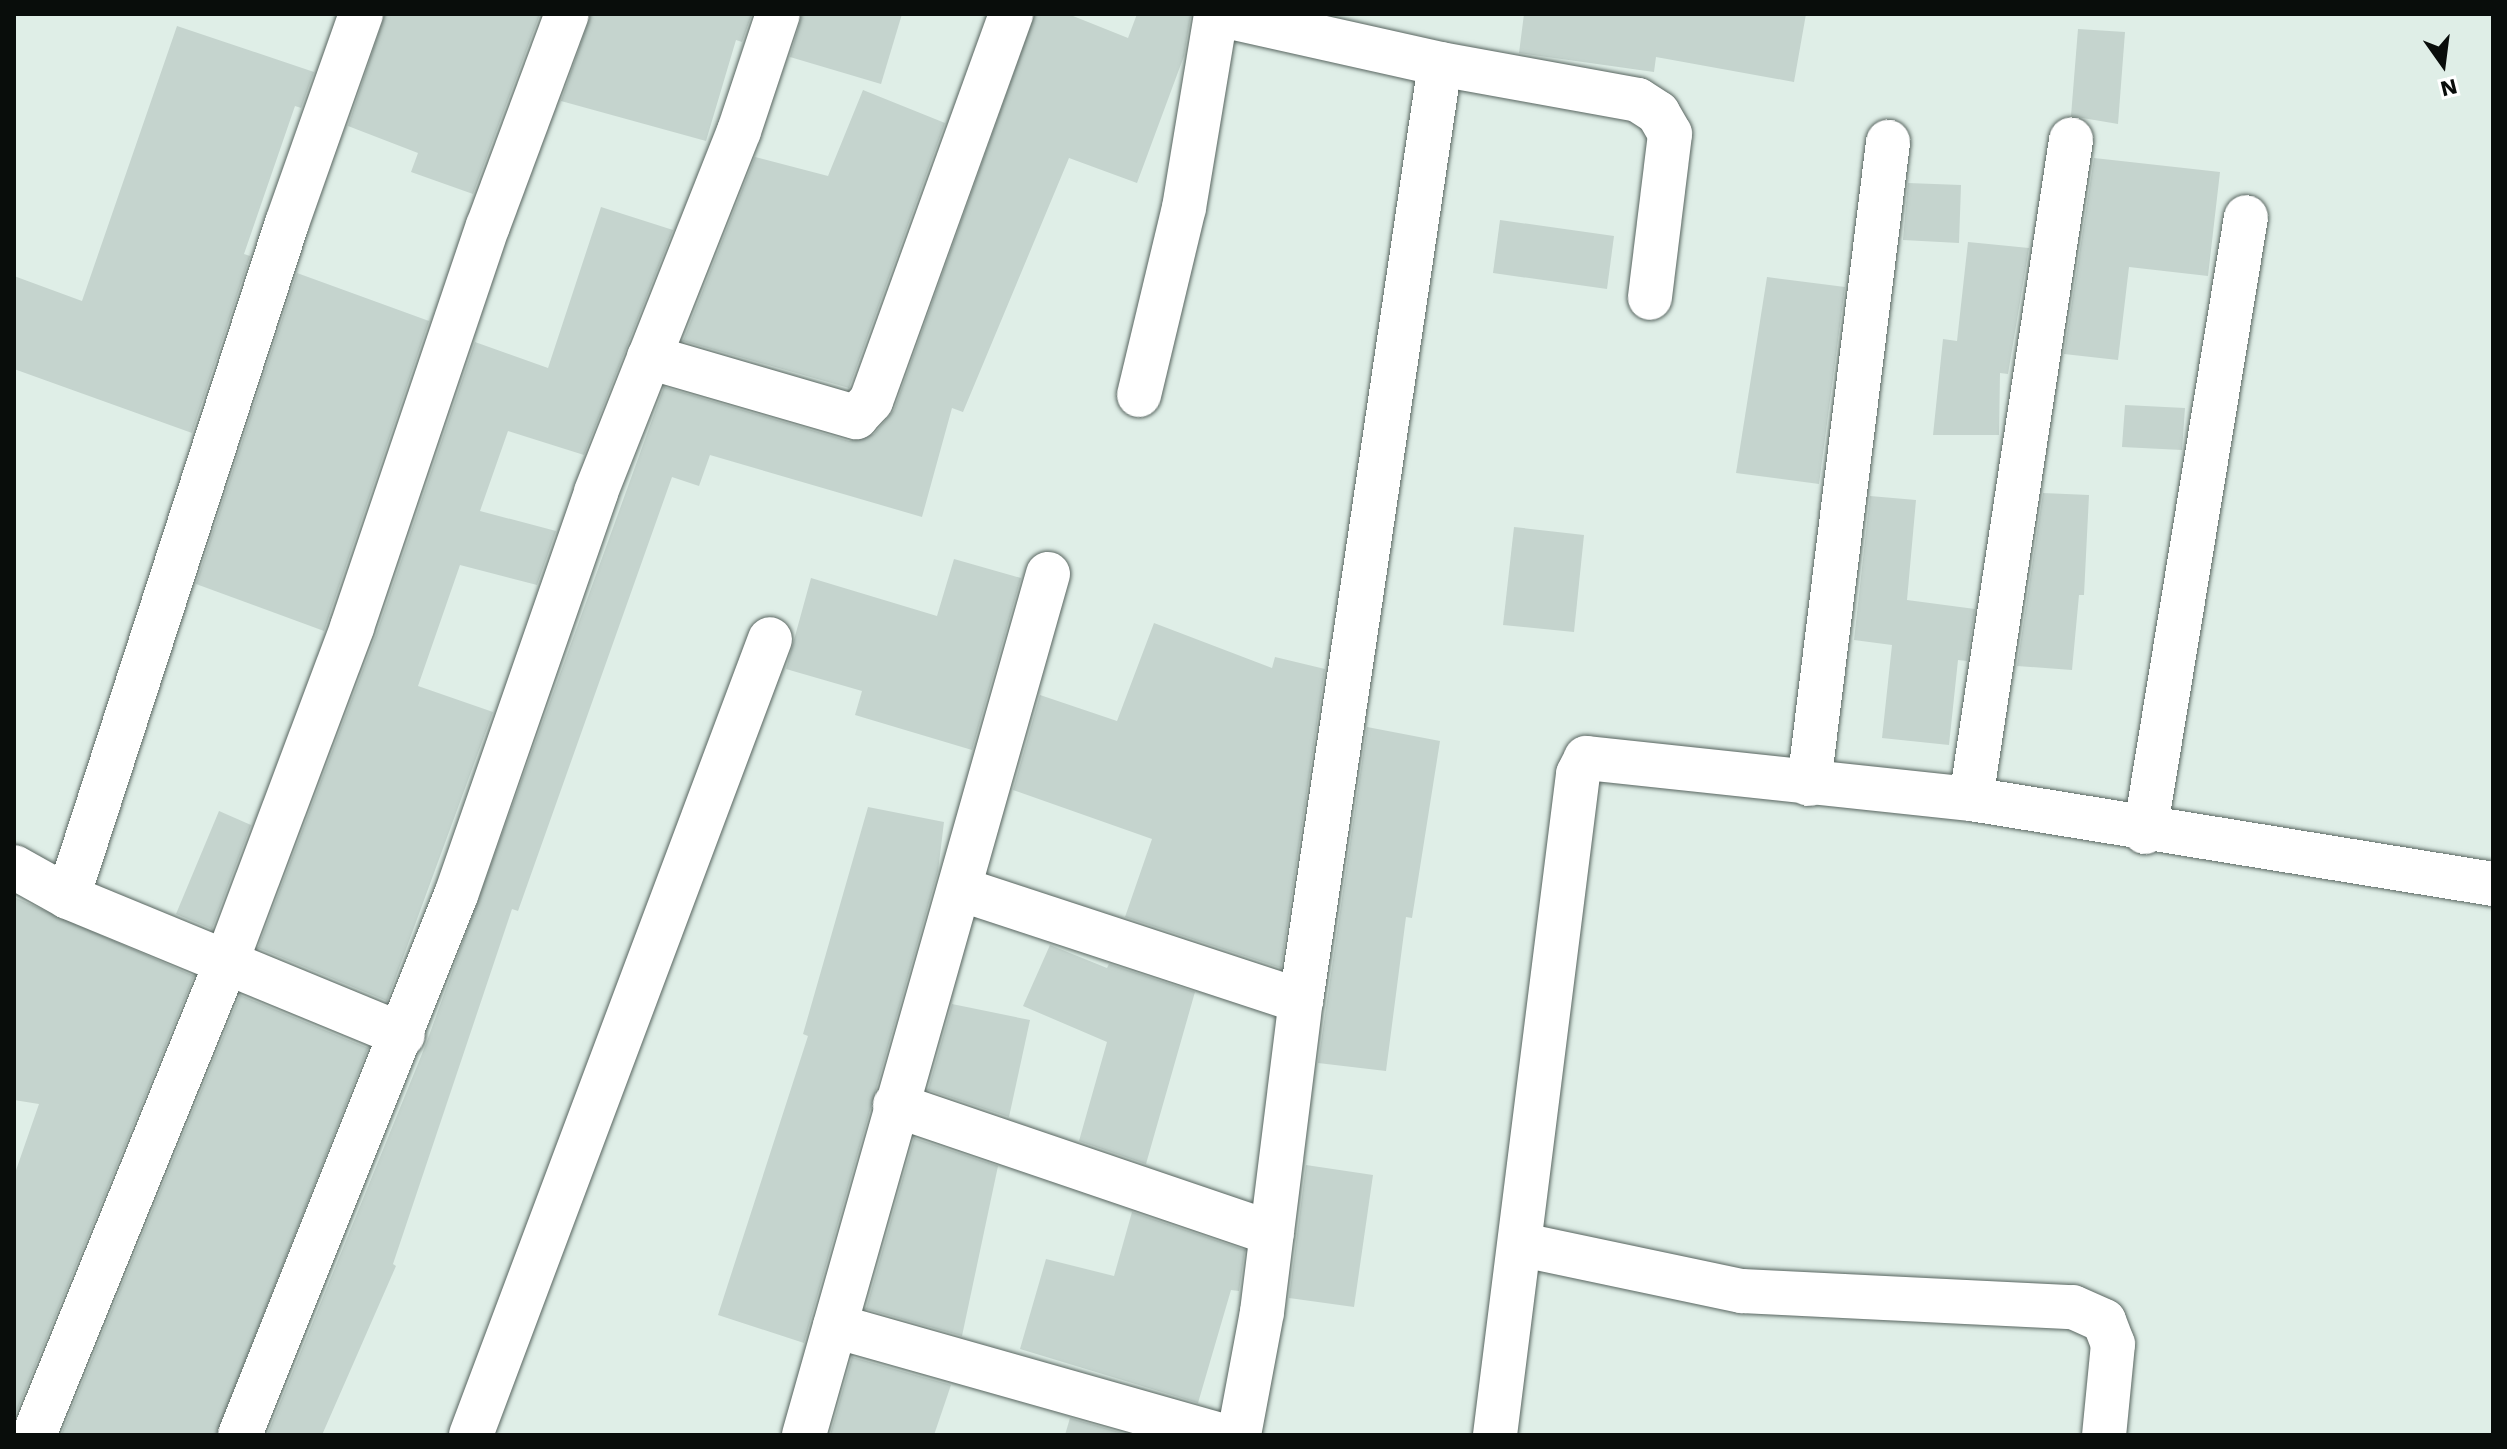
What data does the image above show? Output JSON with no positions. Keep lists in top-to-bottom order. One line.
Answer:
{"north":"bottom"}
